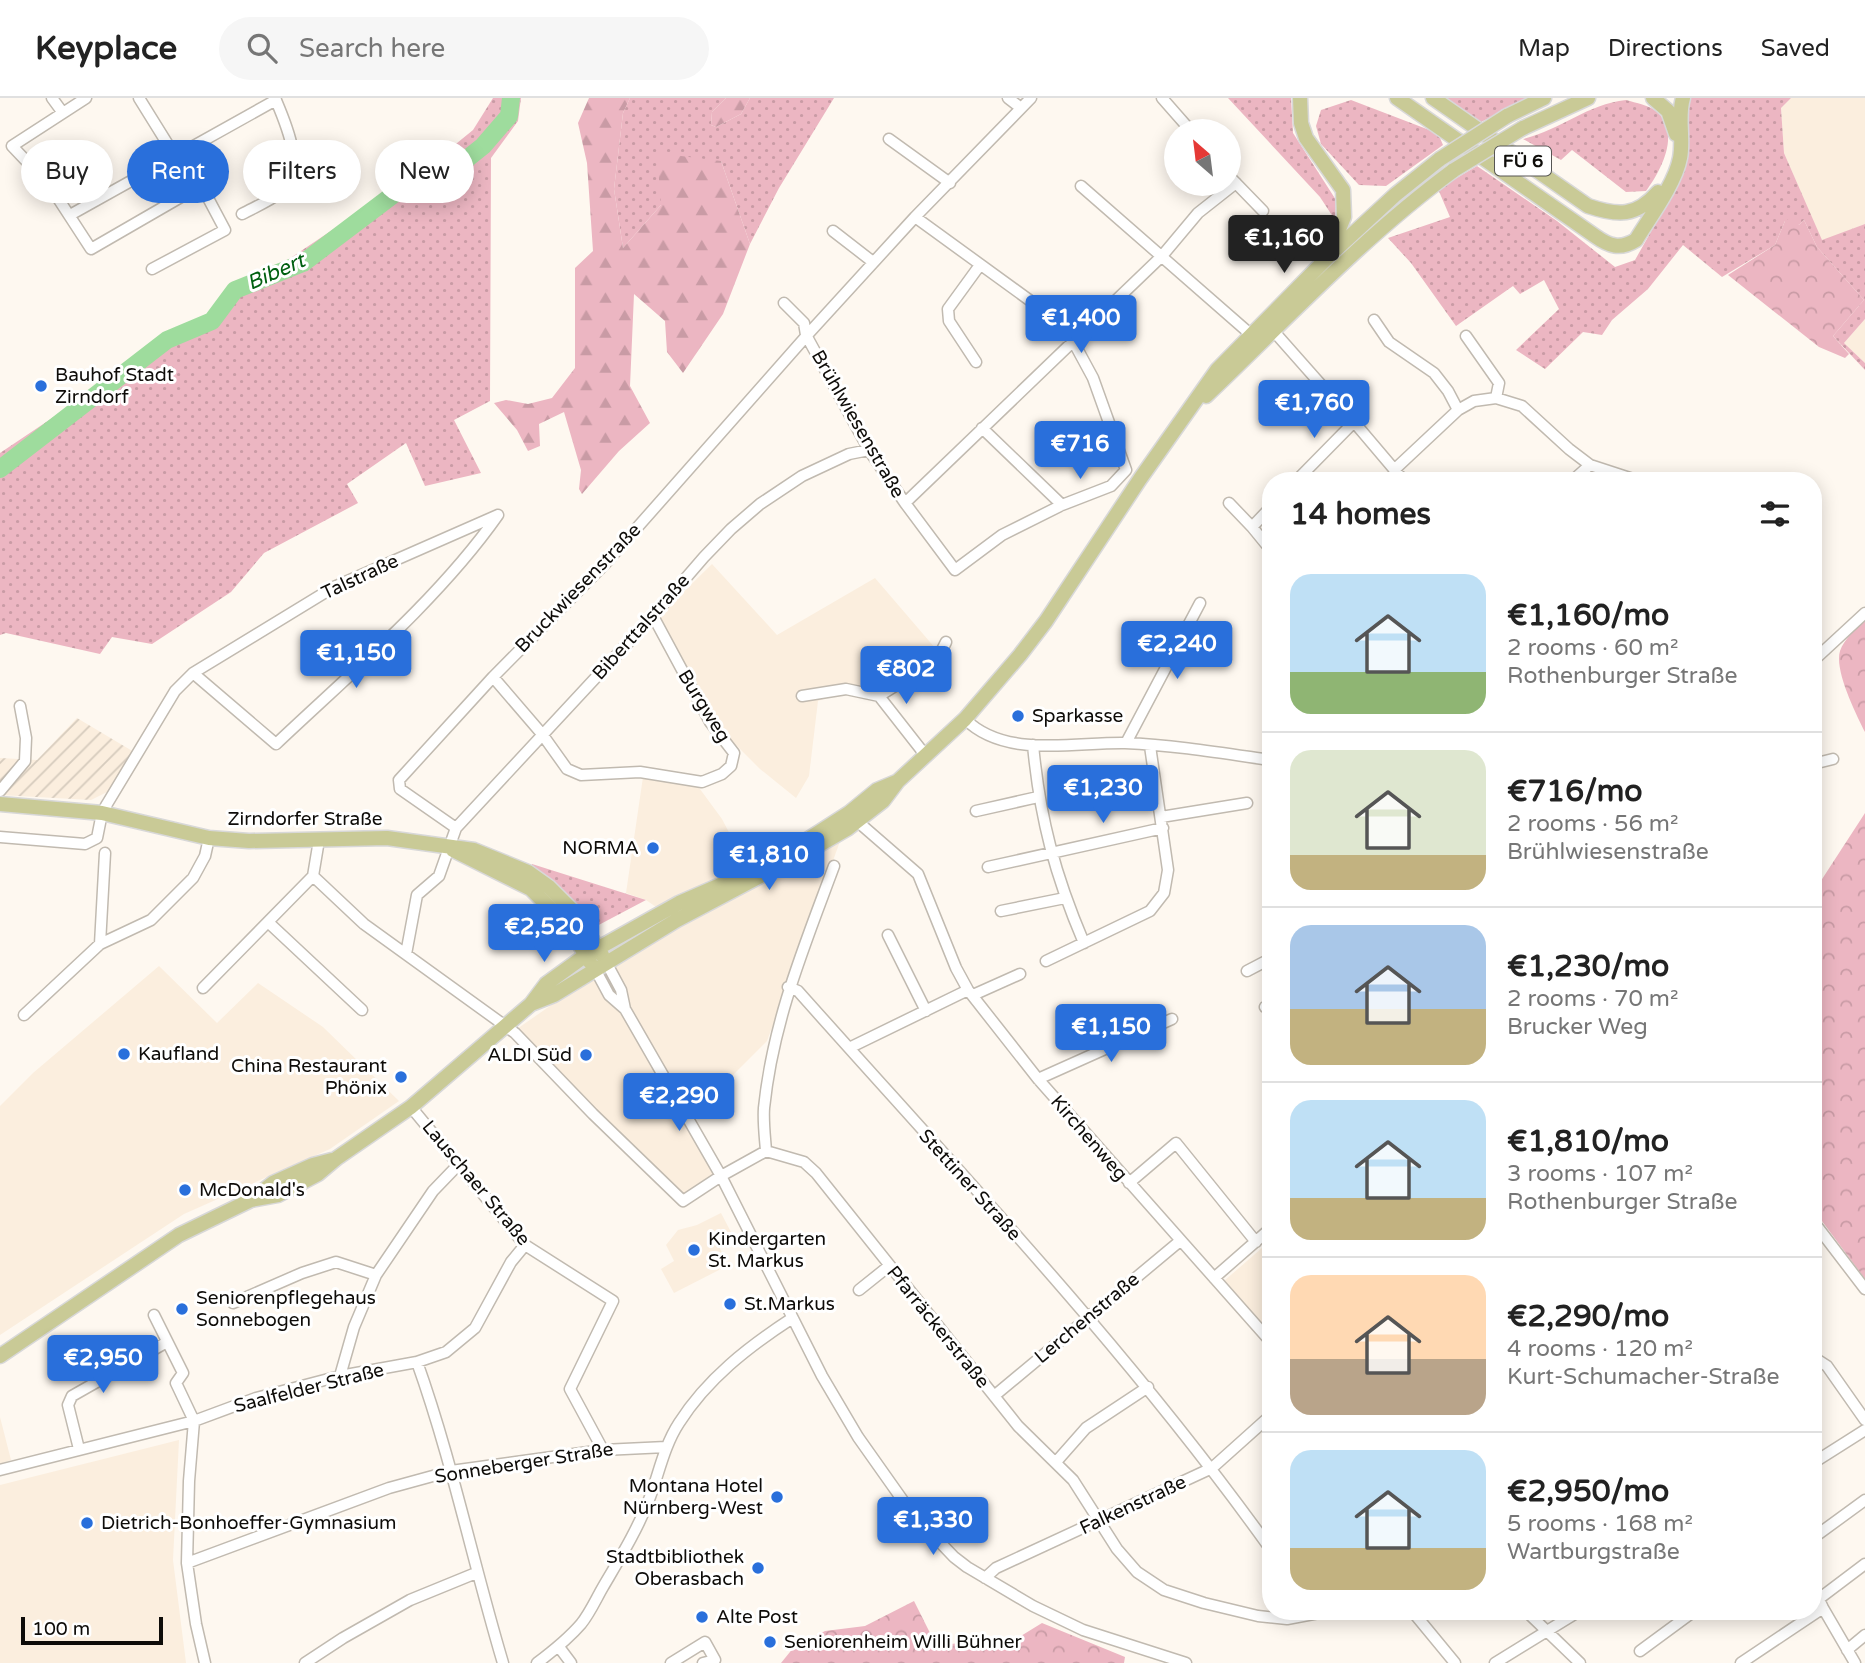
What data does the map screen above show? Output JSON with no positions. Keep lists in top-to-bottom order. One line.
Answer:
{"streets":{"main road":["FÜ 6","Zirndorfer Straße"],"street":["Brühlwiesenstraße","Talstraße","Bruckwiesenstraße","Biberttalstraße","Burgweg","Kirchenweg","Lauschaer Straße","Stettiner Straße","Lerchenstraße","Pfarräckerstraße","Saalfelder Straße","Sonneberger Straße","Falkenstraße"]},"crossings":[["Brühlwiesenstraße","Bruckwiesenstraße"],["Brühlwiesenstraße","Biberttalstraße"],["Talstraße","Zirndorfer Straße"],["Bruckwiesenstraße","Biberttalstraße"],["Biberttalstraße","Burgweg"],["Biberttalstraße","Zirndorfer Straße"],["Kirchenweg","Lerchenstraße"],["Lauschaer Straße","Saalfelder Straße"],["Lauschaer Straße","Sonneberger Straße"],["Stettiner Straße","Lerchenstraße"],["Stettiner Straße","Falkenstraße"],["Lerchenstraße","Pfarräckerstraße"],["Pfarräckerstraße","Falkenstraße"]],"water":["Bibert"],"places":["Bauhof Stadt Zirndorf","Sparkasse","NORMA","Kaufland","ALDI Süd","China Restaurant Phönix","McDonald's","Kindergarten St. Markus","St.Markus","Seniorenpflegehaus Sonnebogen","Montana Hotel Nürnberg-West","Dietrich-Bonhoeffer-Gymnasium","Stadtbibliothek Oberasbach","Alte Post","Seniorenheim Willi Bühner"],"scale_bar":"100 m","north":"top left","page":{"header":"Keyplace","search":"Search here","nav":["Map","Directions","Saved"],"chip":["Buy","Rent","Filters","New"],"price":["€1,160","€1,400","€1,760","€716","€2,240","€1,150","€802","€1,230","€1,810","€2,520","€1,150","€2,290","€2,950","€1,330"],"heading":"14 homes","list":[{"name":"€1,160/mo","note":"2 rooms · 60 m² · Rothenburger Straße"},{"name":"€716/mo","note":"2 rooms · 56 m² · Brühlwiesenstraße"},{"name":"€1,230/mo","note":"2 rooms · 70 m² · Brucker Weg"},{"name":"€1,810/mo","note":"3 rooms · 107 m² · Rothenburger Straße"},{"name":"€2,290/mo","note":"4 rooms · 120 m² · Kurt-Schumacher-Straße"},{"name":"€2,950/mo","note":"5 rooms · 168 m² · Wartburgstraße"}],"scale":"100 m"}}
